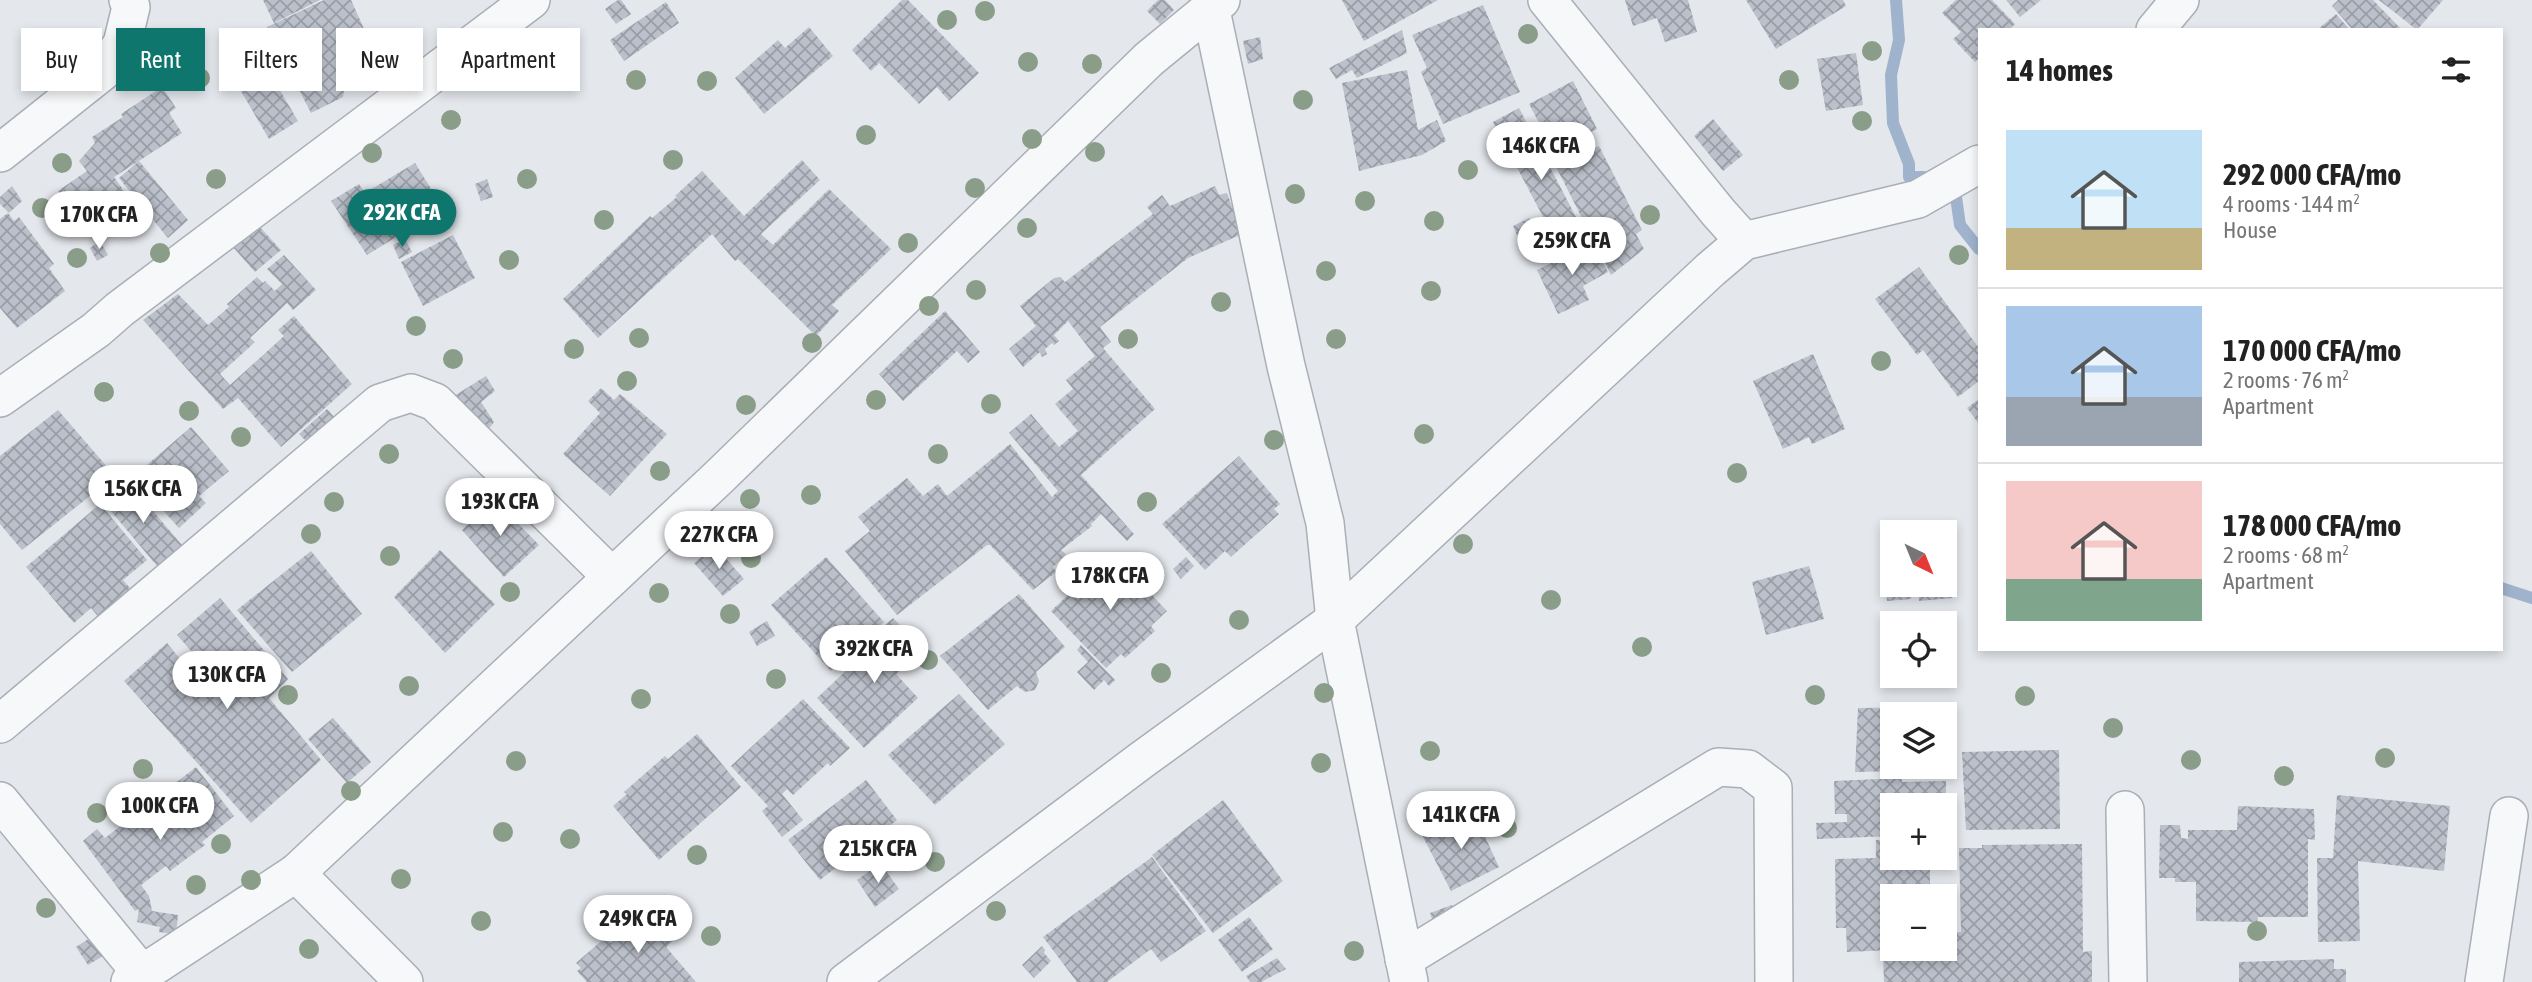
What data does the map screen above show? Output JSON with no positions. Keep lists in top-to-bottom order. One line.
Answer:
{"north":"bottom right","page":{"chip":["Buy","Rent","Filters","New","Apartment"],"heading":"14 homes","list":[{"name":"292 000 CFA/mo","note":"4 rooms · 144 m² · House"},{"name":"170 000 CFA/mo","note":"2 rooms · 76 m² · Apartment"},{"name":"178 000 CFA/mo","note":"2 rooms · 68 m² · Apartment"}],"price":["146K CFA","292K CFA","170K CFA","259K CFA","156K CFA","193K CFA","227K CFA","178K CFA","392K CFA","130K CFA","100K CFA","141K CFA","215K CFA","249K CFA"],"map_buttons":["+","−"]}}
